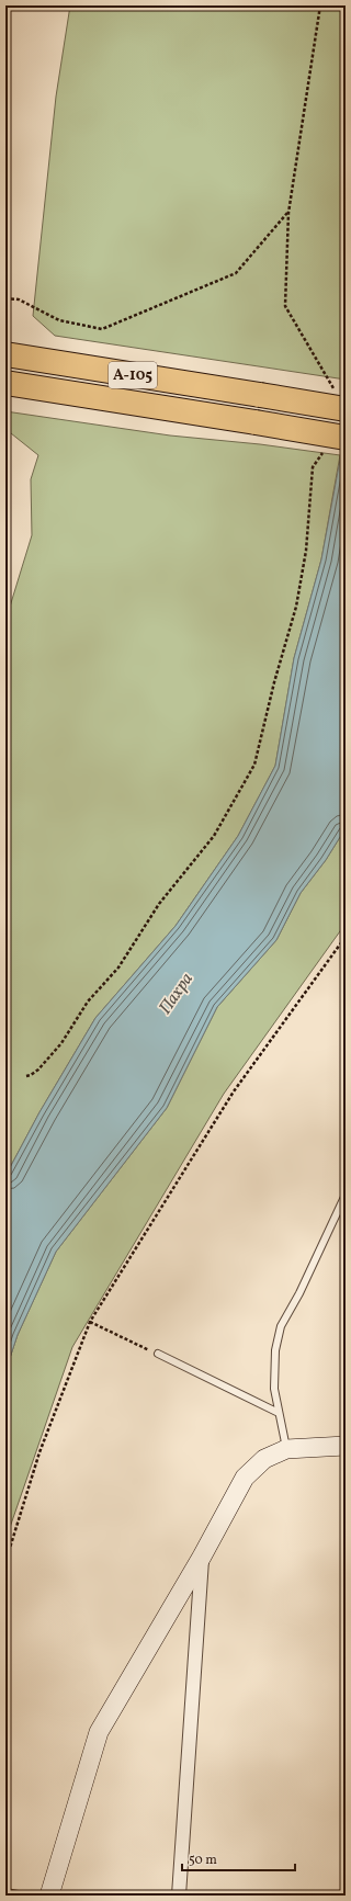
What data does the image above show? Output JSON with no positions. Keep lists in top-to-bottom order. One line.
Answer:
{"streets":{"highway":["А-105"]},"water":["Пахра"],"scale_bar":"50 m"}
